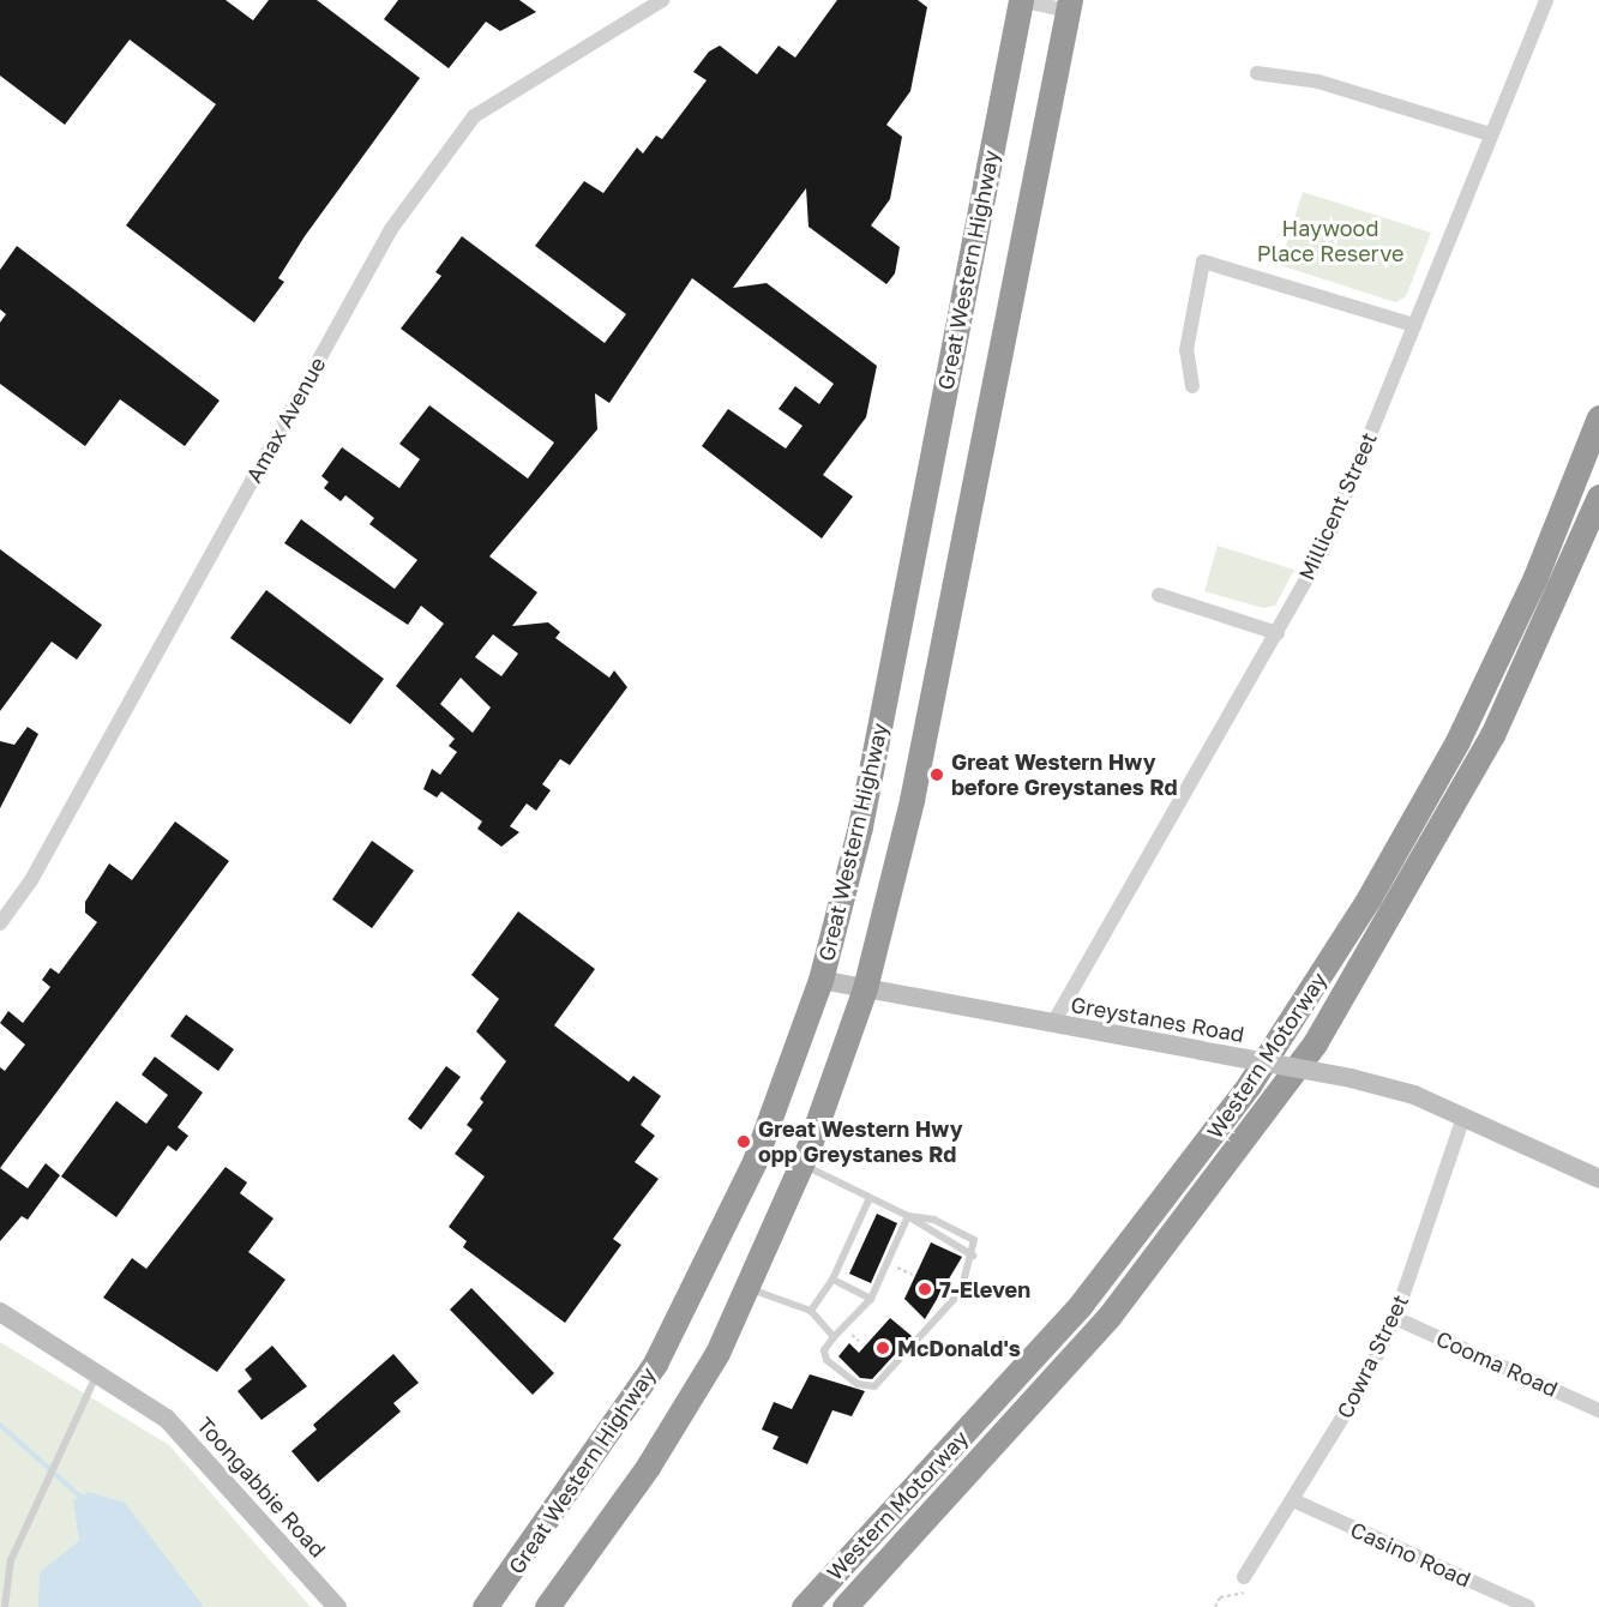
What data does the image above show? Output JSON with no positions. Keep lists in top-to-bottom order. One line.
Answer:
{"streets":{"highway":["Great Western Highway","Western Motorway"],"main road":["Greystanes Road","Toongabbie Road"],"street":["Amax Avenue","Millicent Street","Cowra Street","Cooma Road","Casino Road"]},"crossings":[["Great Western Highway","Greystanes Road"],["Millicent Street","Greystanes Road"],["Greystanes Road","Cowra Street"],["Cowra Street","Cooma Road"],["Cowra Street","Casino Road"]],"parks":["Haywood Place Reserve"],"places":["Great Western Hwy before Greystanes Rd","Great Western Hwy opp Greystanes Rd","7-Eleven","McDonald's"]}
